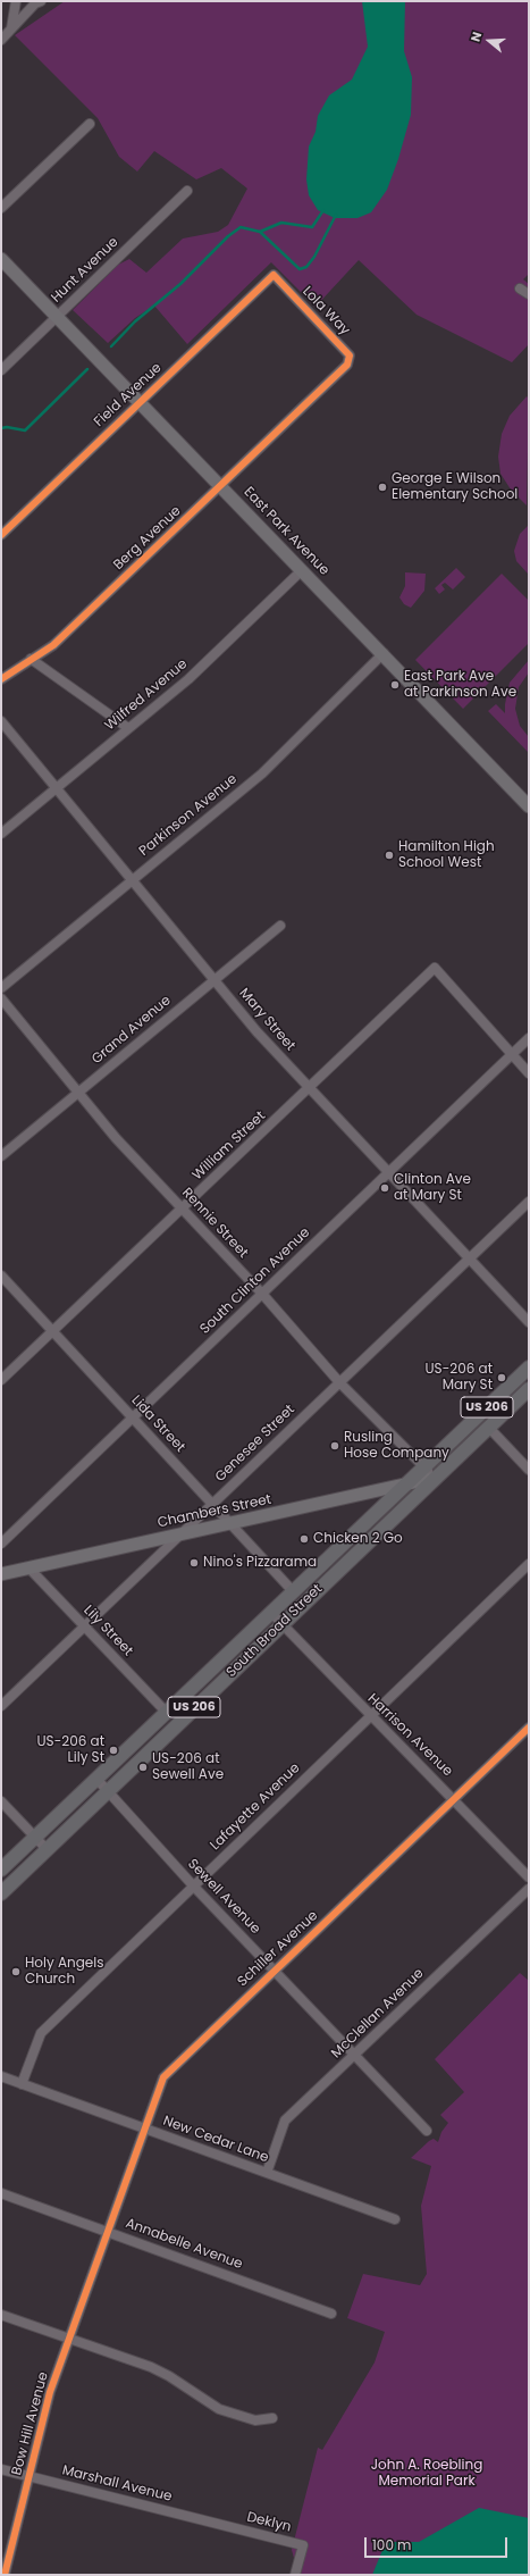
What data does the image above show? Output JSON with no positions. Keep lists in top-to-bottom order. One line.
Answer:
{"streets":{"main road":["US 206","South Broad Street"],"street":["Hunt Avenue","Lola Way","Field Avenue","East Park Avenue","Berg Avenue","Wilfred Avenue","Parkinson Avenue","Mary Street","Grand Avenue","William Street","Rennie Street","South Clinton Avenue","Lida Street","Genesee Street","Chambers Street","Lily Street","Harrison Avenue","Lafayette Avenue","Sewell Avenue","Schiller Avenue","McClellan Avenue","New Cedar Lane","Annabelle Avenue","Bow Hill Avenue","Marshall Avenue","Deklyn"]},"crossings":[["Hunt Avenue","East Park Avenue"],["Lola Way","Field Avenue"],["Lola Way","Berg Avenue"],["Field Avenue","East Park Avenue"],["East Park Avenue","Berg Avenue"],["East Park Avenue","Wilfred Avenue"],["East Park Avenue","Parkinson Avenue"],["Wilfred Avenue","Mary Street"],["Parkinson Avenue","Mary Street"],["Mary Street","Grand Avenue"],["Mary Street","William Street"],["Mary Street","South Clinton Avenue"],["Mary Street","Genesee Street"],["Grand Avenue","Rennie Street"],["William Street","Rennie Street"],["William Street","South Clinton Avenue"],["William Street","Lida Street"],["Rennie Street","South Clinton Avenue"],["Rennie Street","Genesee Street"],["Rennie Street","Chambers Street"],["Rennie Street","South Broad Street"],["South Clinton Avenue","Lida Street"],["Lida Street","Genesee Street"],["Lida Street","Chambers Street"],["Lida Street","South Broad Street"],["Genesee Street","Chambers Street"],["Genesee Street","Lily Street"],["Chambers Street","Lily Street"],["Chambers Street","South Broad Street"],["Lily Street","South Broad Street"],["South Broad Street","Harrison Avenue"],["South Broad Street","Sewell Avenue"],["Harrison Avenue","Lafayette Avenue"],["Harrison Avenue","Schiller Avenue"],["Lafayette Avenue","Sewell Avenue"],["Lafayette Avenue","New Cedar Lane"],["Sewell Avenue","Schiller Avenue"],["Sewell Avenue","McClellan Avenue"],["Schiller Avenue","New Cedar Lane"],["Schiller Avenue","Annabelle Avenue"],["Schiller Avenue","Bow Hill Avenue"],["McClellan Avenue","New Cedar Lane"],["Annabelle Avenue","Bow Hill Avenue"],["Bow Hill Avenue","Marshall Avenue"],["Marshall Avenue","Deklyn"]],"parks":["John A. Roebling Memorial Park"],"places":["George E Wilson Elementary School","East Park Ave at Parkinson Ave","Hamilton High School West","Clinton Ave at Mary St","US-206 at Mary St","Rusling Hose Company","Chicken 2 Go","Nino's Pizzarama","US-206 at Lily St","US-206 at Sewell Ave","Holy Angels Church"],"scale_bar":"100 m","north":"left"}
